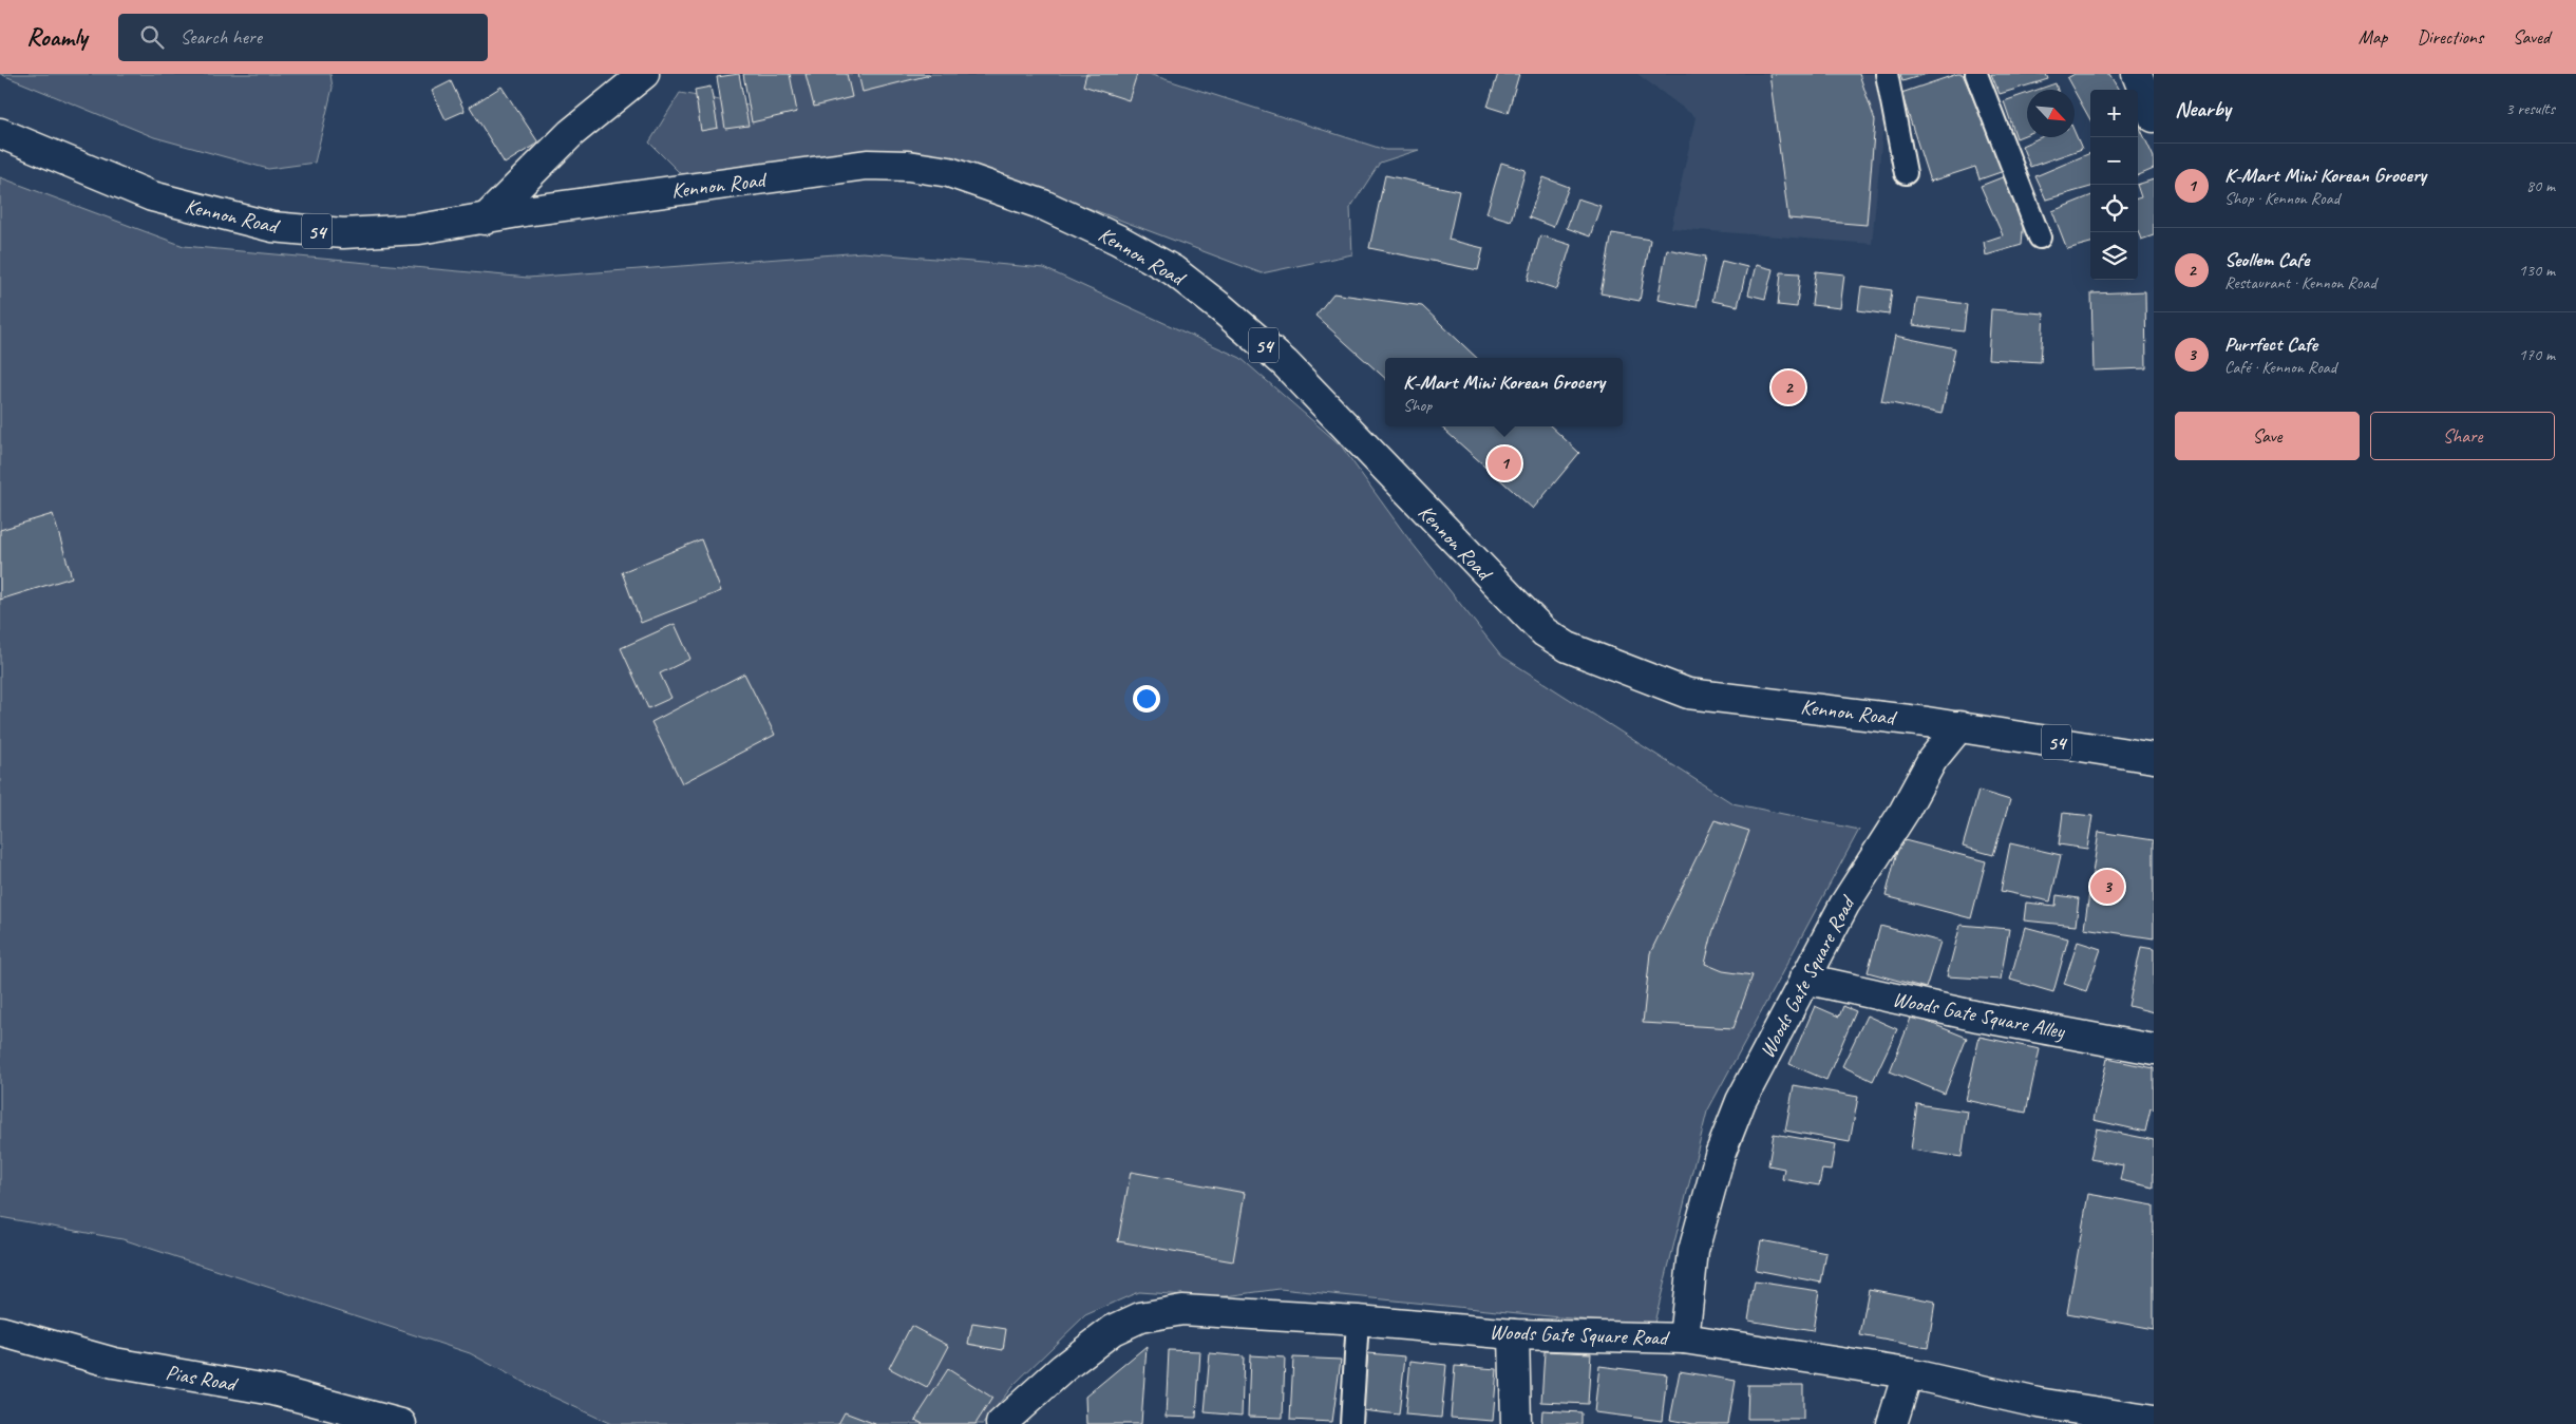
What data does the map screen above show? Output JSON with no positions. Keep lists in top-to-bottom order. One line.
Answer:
{"streets":{"main road":["Kennon Road","54","Woods Gate Square Road","Woods Gate Square Alley","Pias Road"]},"crossings":[["Kennon Road","Woods Gate Square Road"],["Woods Gate Square Road","Woods Gate Square Alley"]],"north":"bottom right","page":{"header":"Roamly","search":"Search here","nav":["Map","Directions","Saved"],"heading":["Nearby","3 results"],"map_buttons":["+","−"],"list":[{"mark":"1","name":"K-Mart Mini Korean Grocery","note":"Shop · Kennon Road","value":"80 m"},{"mark":"2","name":"Seollem Cafe","note":"Restaurant · Kennon Road","value":"130 m"},{"mark":"3","name":"Purrfect Cafe","note":"Café · Kennon Road","value":"170 m"}],"popup":["K-Mart Mini Korean Grocery","Shop"],"pins":["2","1","3"],"buttons":["Save","Share"]}}
